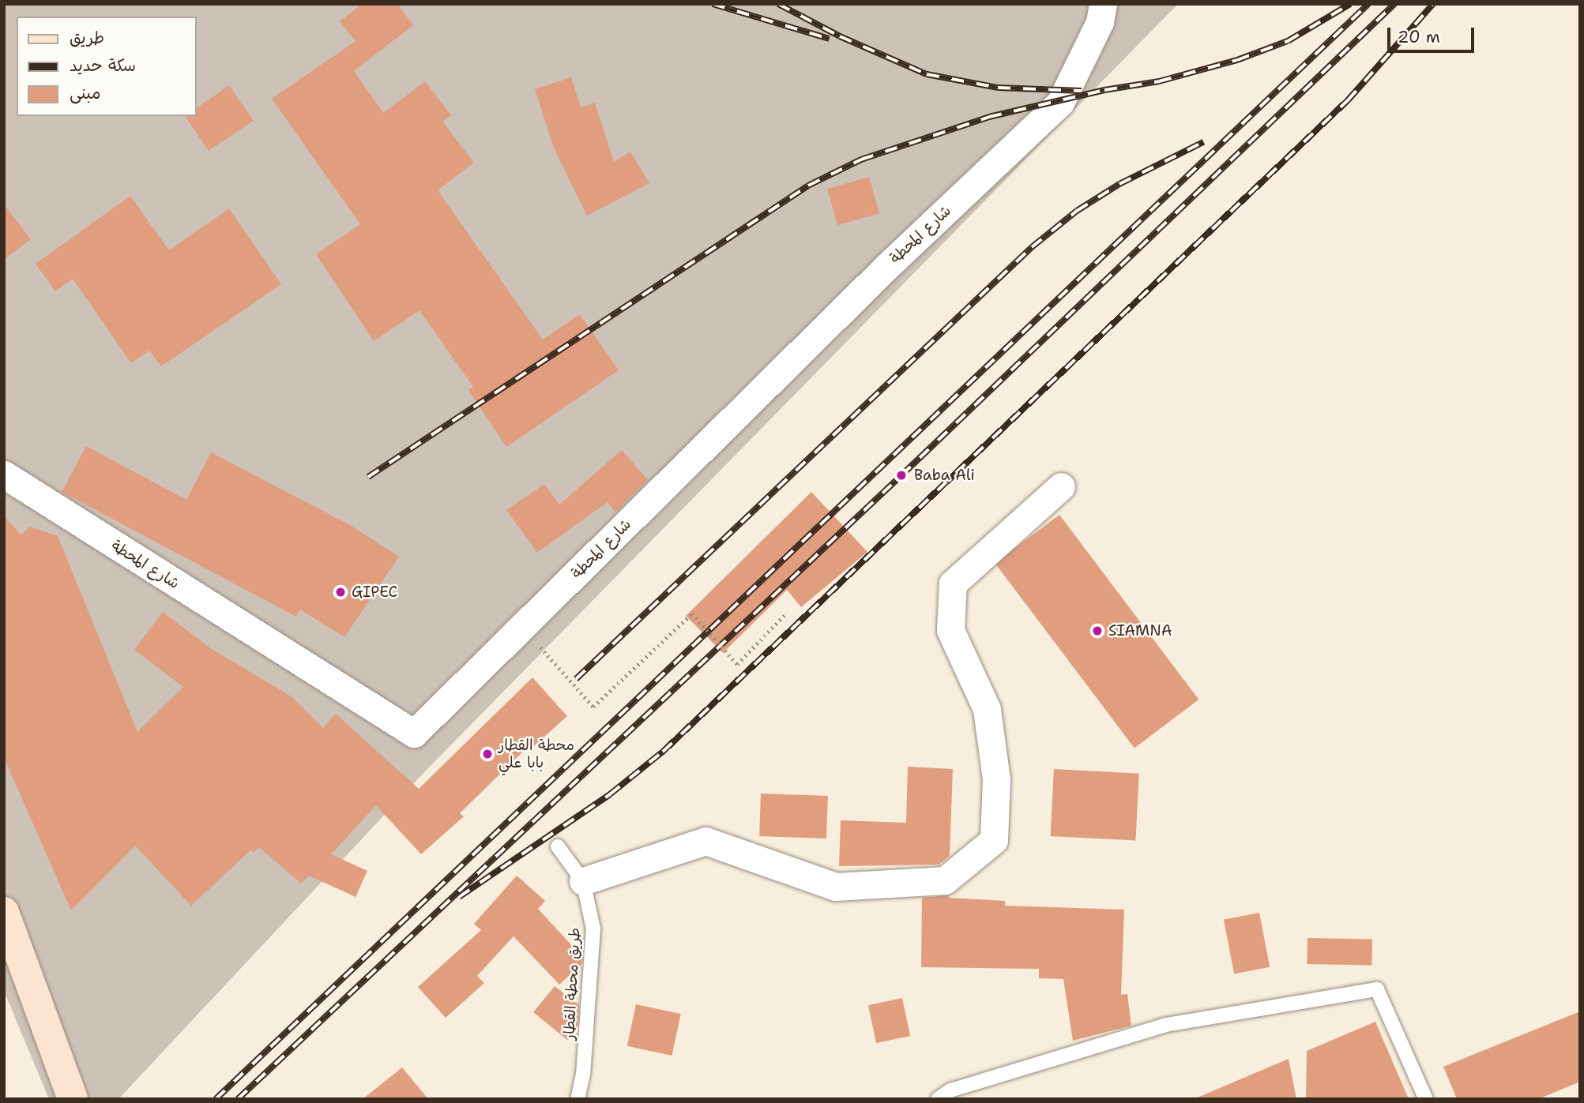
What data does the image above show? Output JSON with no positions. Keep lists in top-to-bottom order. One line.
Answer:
{"streets":{"street":["شارع المحطة"],"lane":["طريق محطة القطار"]},"places":["Baba Ali","GIPEC","SIAMNA","محطة القطار بابا علي"],"legend":["طريق","سكة حديد","مبنى"],"scale_bar":"20 m"}
